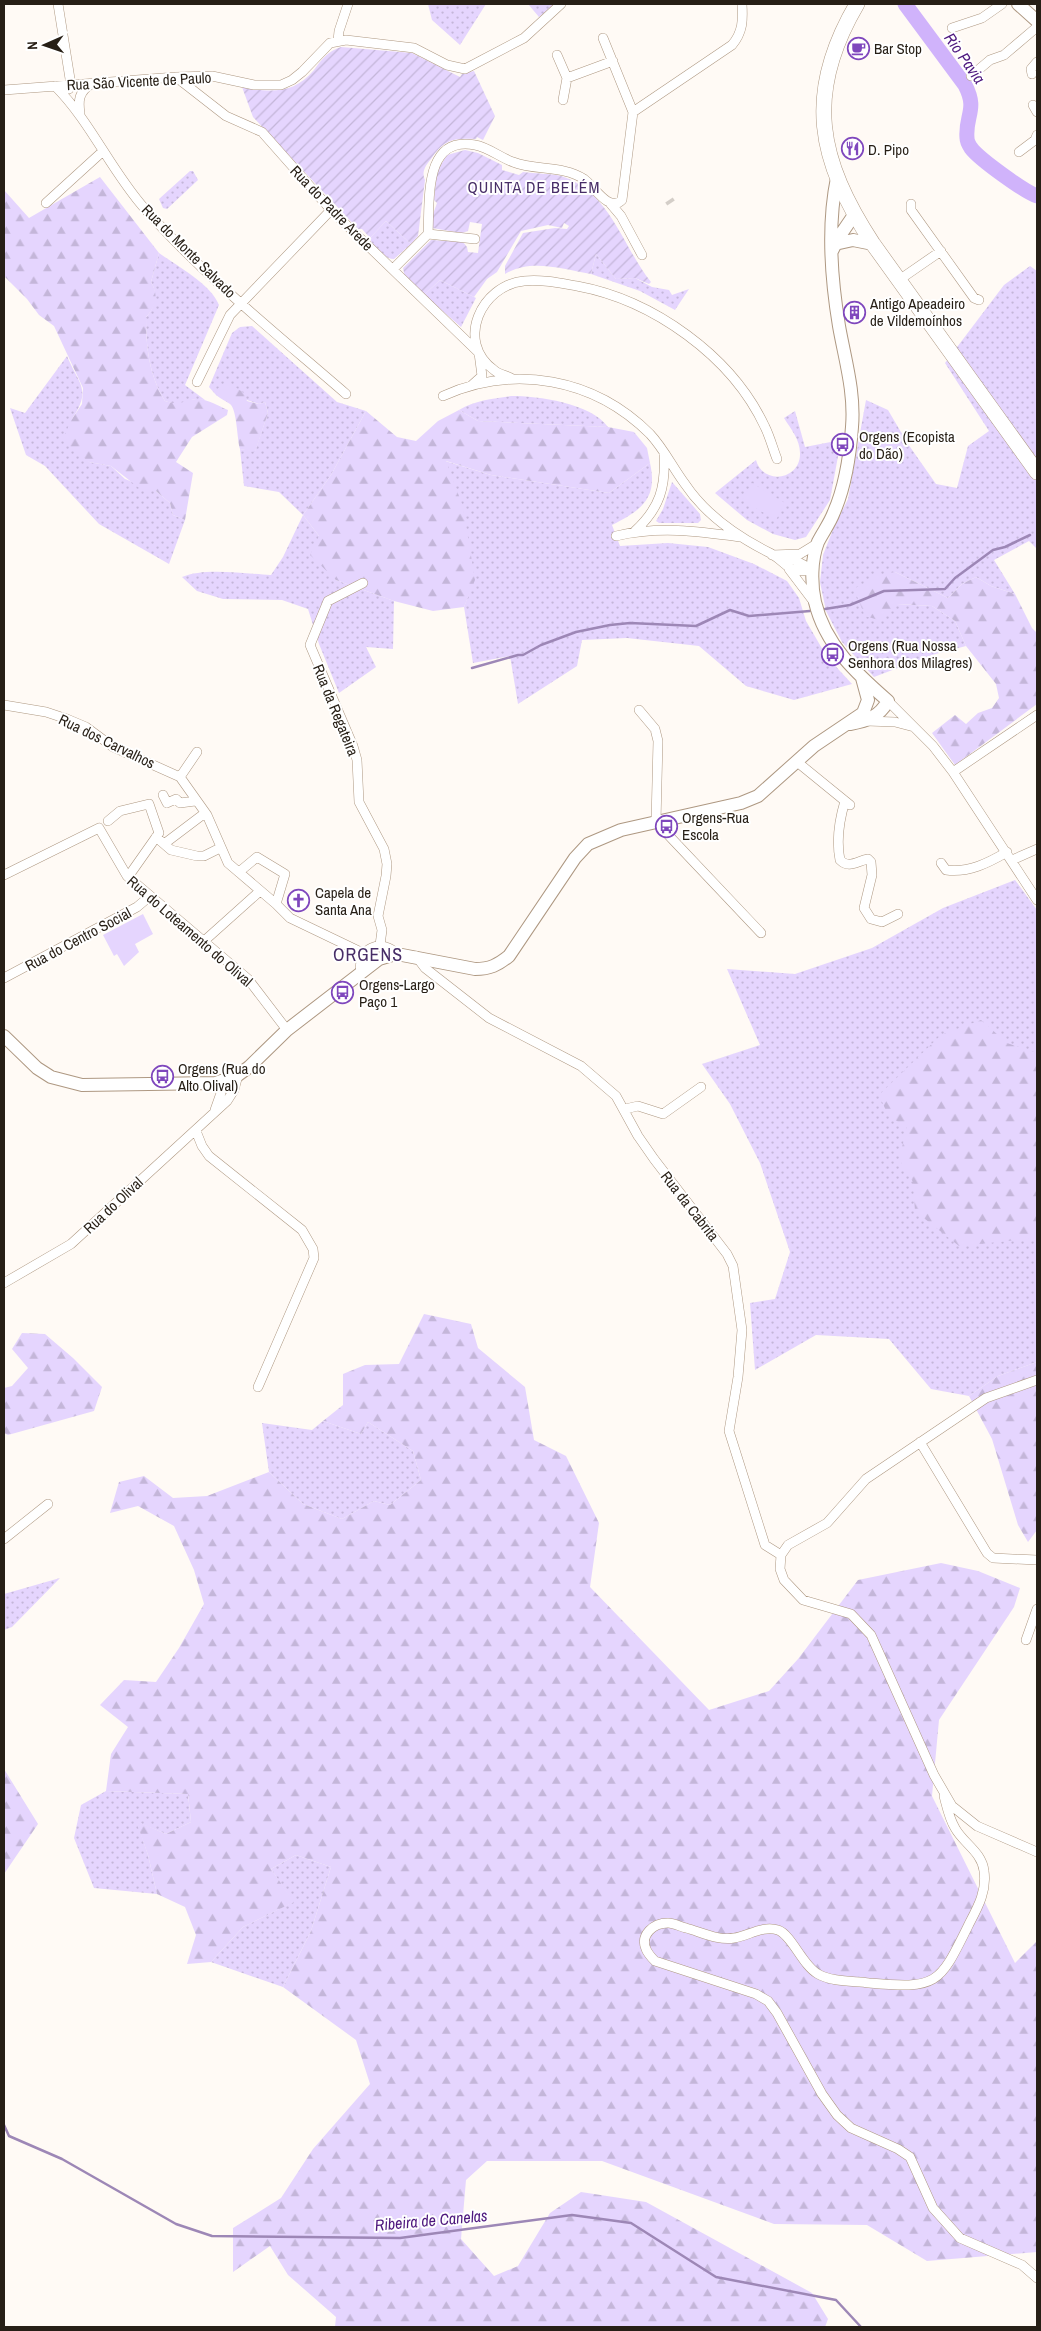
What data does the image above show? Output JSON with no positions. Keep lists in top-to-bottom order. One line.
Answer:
{"streets":{"street":["Rua São Vicente de Paulo","Rua do Padre Arede","Rua do Monte Salvado","Rua da Regateira","Rua dos Carvalhos","Rua do Loteamento do Olival","Rua do Centro Social","Rua do Olival","Rua da Cabrita"]},"crossings":[["Rua São Vicente de Paulo","Rua do Padre Arede"],["Rua São Vicente de Paulo","Rua do Monte Salvado"],["Rua do Loteamento do Olival","Rua do Centro Social"]],"districts":["QUINTA DE BELÉM","ORGENS"],"water":["Rio Pavia","Ribeira de Canelas"],"places":{"cafe":["Bar Stop"],"restaurant":["D. Pipo"],"building":["Antigo Apeadeiro de Vildemoínhos"],"bus stop":["Orgens (Ecopista do Dão)","Orgens (Rua Nossa Senhora dos Milagres)","Orgens-Rua Escola","Orgens-Largo Paço 1","Orgens (Rua do Alto Olival)"],"church":["Capela de Santa Ana"]},"north":"left"}
